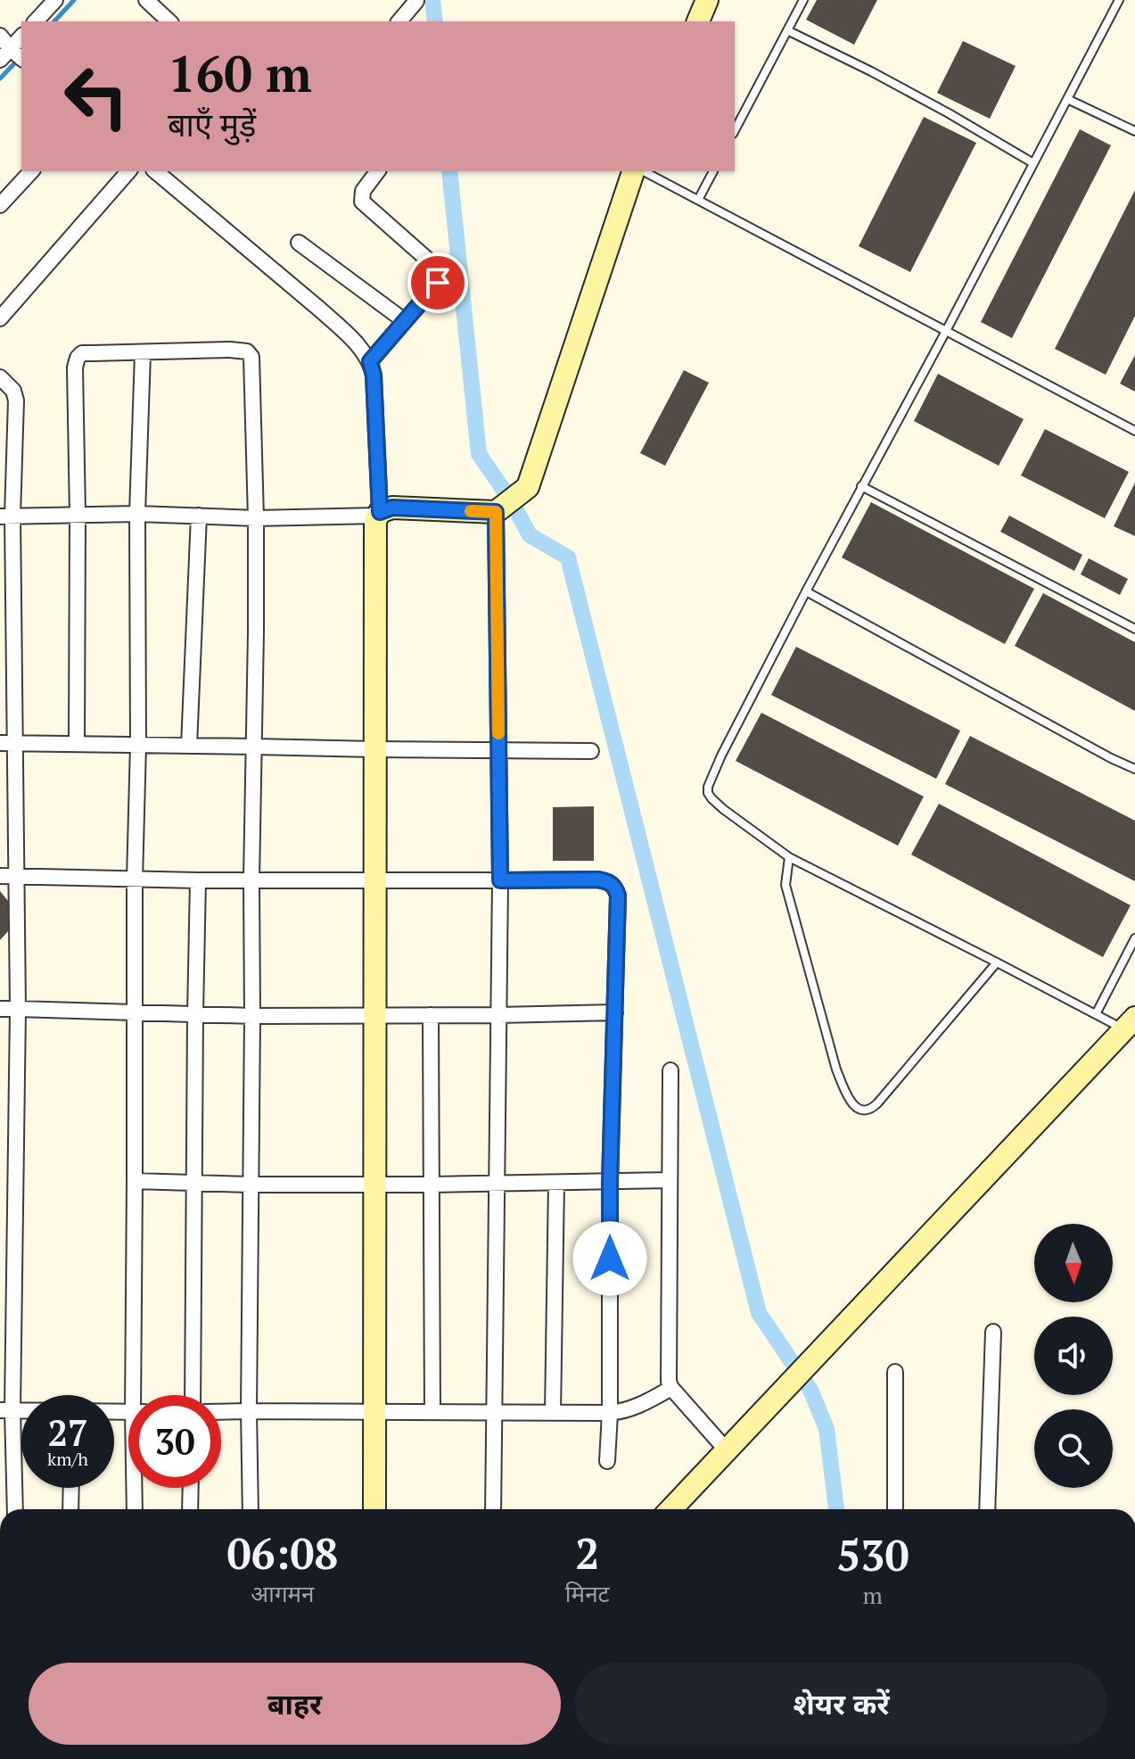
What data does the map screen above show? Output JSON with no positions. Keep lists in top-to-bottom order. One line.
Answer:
{"north":"bottom","page":{"turn":["160 m","बाएँ मुड़ें"],"speed":"27 km/h","limit":"30","eta":["06:08","आगमन","2","मिनट","530","m"],"buttons":["बाहर","शेयर करें"]}}
